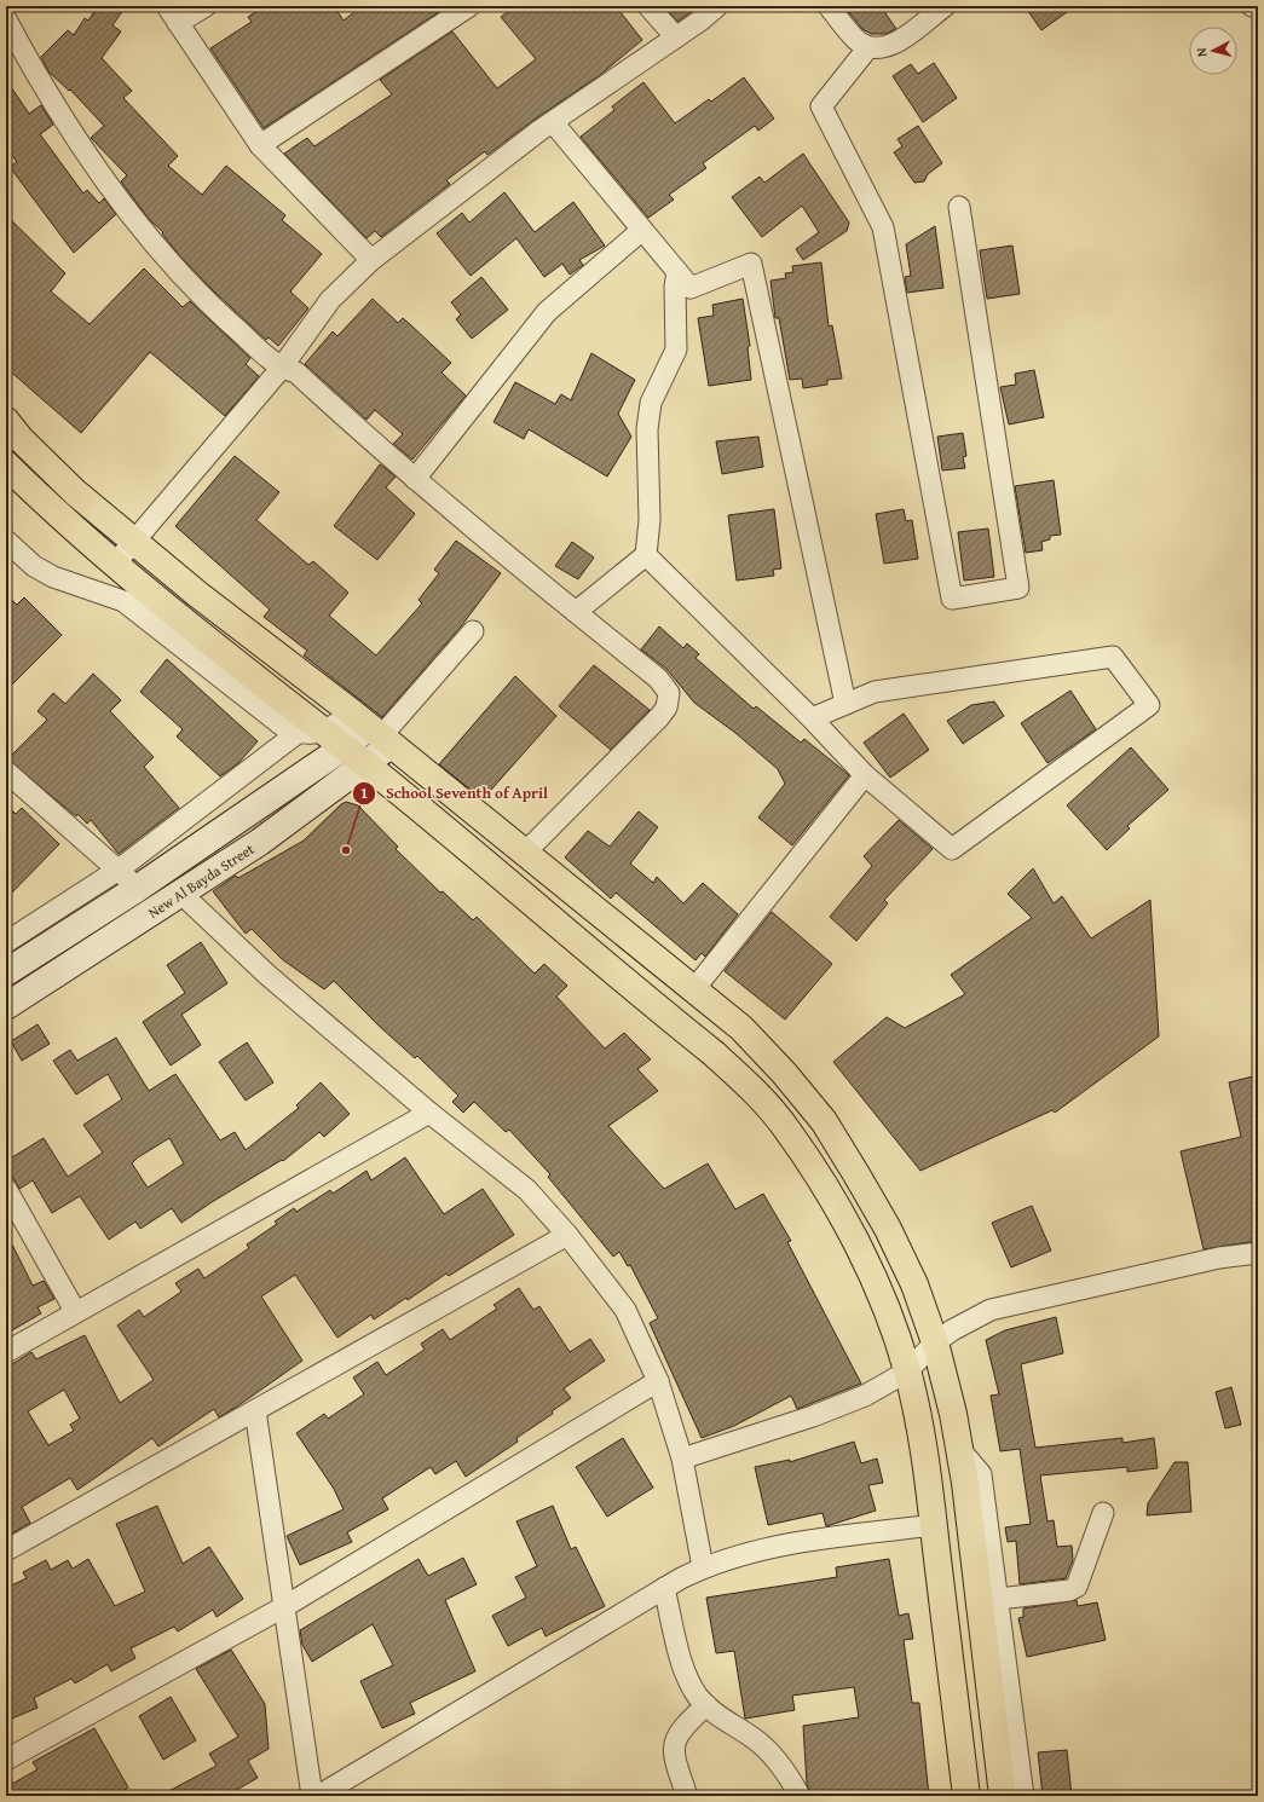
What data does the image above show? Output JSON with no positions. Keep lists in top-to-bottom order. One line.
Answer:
{"streets":{"street":["New Al Bayda Street"]},"places":["School Seventh of April"],"north":"left"}
